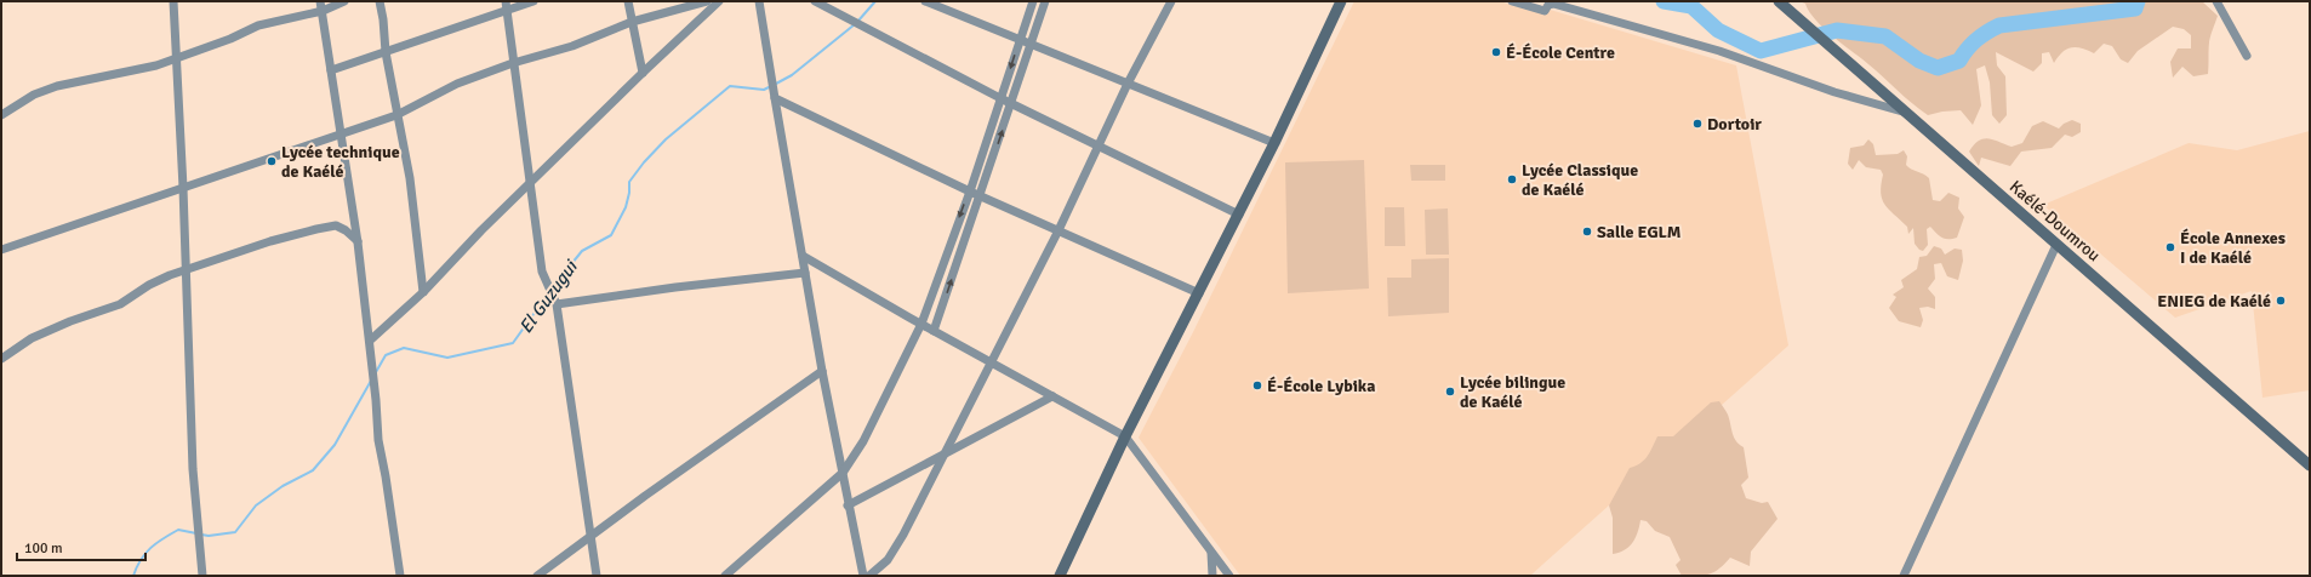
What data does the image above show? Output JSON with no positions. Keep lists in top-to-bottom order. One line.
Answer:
{"streets":{"main road":["Kaélé-Doumrou"]},"water":["El Guzugui"],"places":["É-École Centre","Dortoir","Lycée technique de Kaélé","Lycée Classique de Kaélé","Salle EGLM","École Annexes I de Kaélé","ENIEG de Kaélé","É-École Lybika","Lycée bilingue de Kaélé"],"scale_bar":"100 m"}
